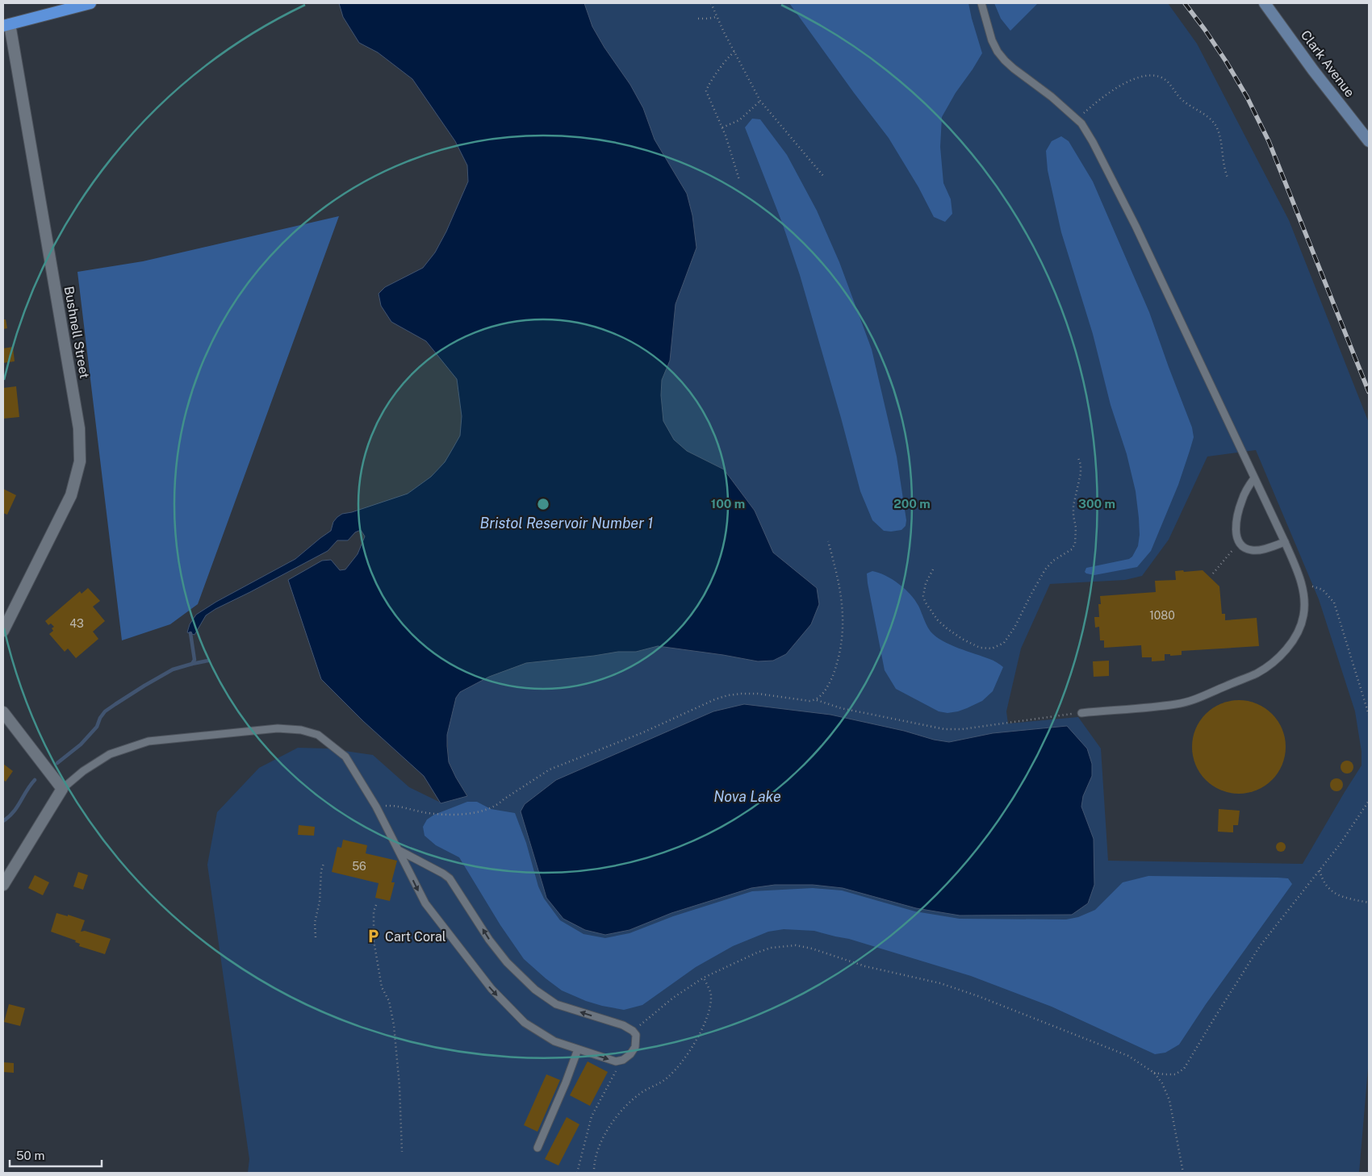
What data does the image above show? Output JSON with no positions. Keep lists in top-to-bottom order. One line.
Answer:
{"streets":{"main road":["Clark Avenue"],"street":["Bushnell Street"]},"water":["Bristol Reservoir Number 1","Nova Lake"],"places":{"parking":["Cart Coral"]},"house_numbers":["1080","43","56"],"scale_bar":"50 m","rings":["100 m","200 m","300 m"]}
